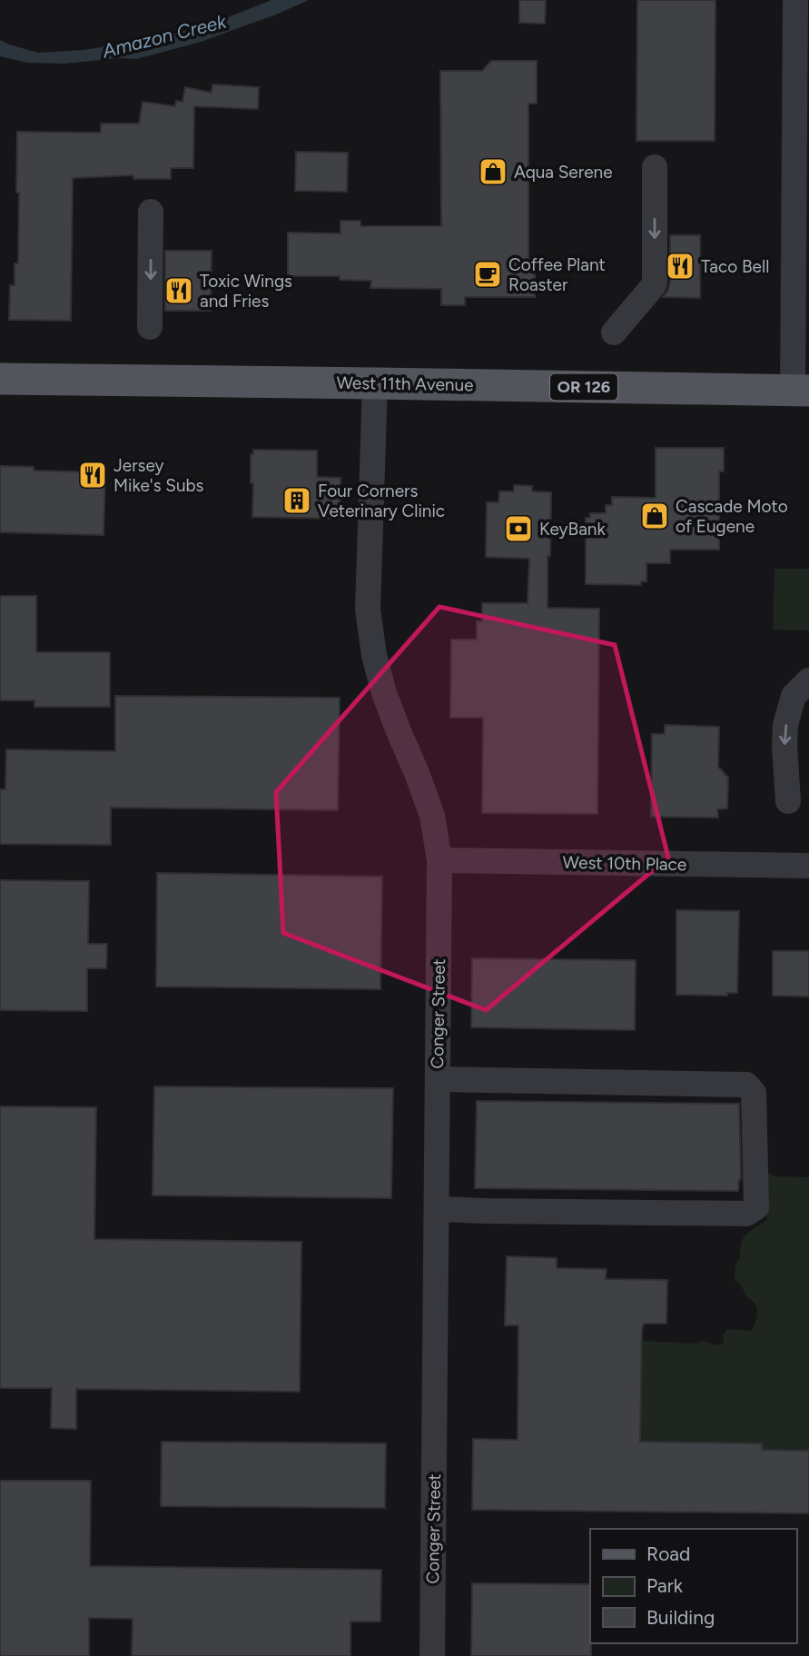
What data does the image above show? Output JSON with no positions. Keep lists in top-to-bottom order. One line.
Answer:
{"streets":{"main road":["West 11th Avenue","OR 126"],"street":["West 10th Place","Conger Street"]},"crossings":[["West 11th Avenue","Conger Street"],["West 10th Place","Conger Street"]],"water":["Amazon Creek"],"places":{"shop":["Aqua Serene","Cascade Moto of Eugene"],"restaurant":["Taco Bell","Toxic Wings and Fries","Jersey Mike's Subs"],"cafe":["Coffee Plant Roaster"],"building":["Four Corners Veterinary Clinic"],"bank":["KeyBank"]},"legend":["Road","Park","Building"]}
